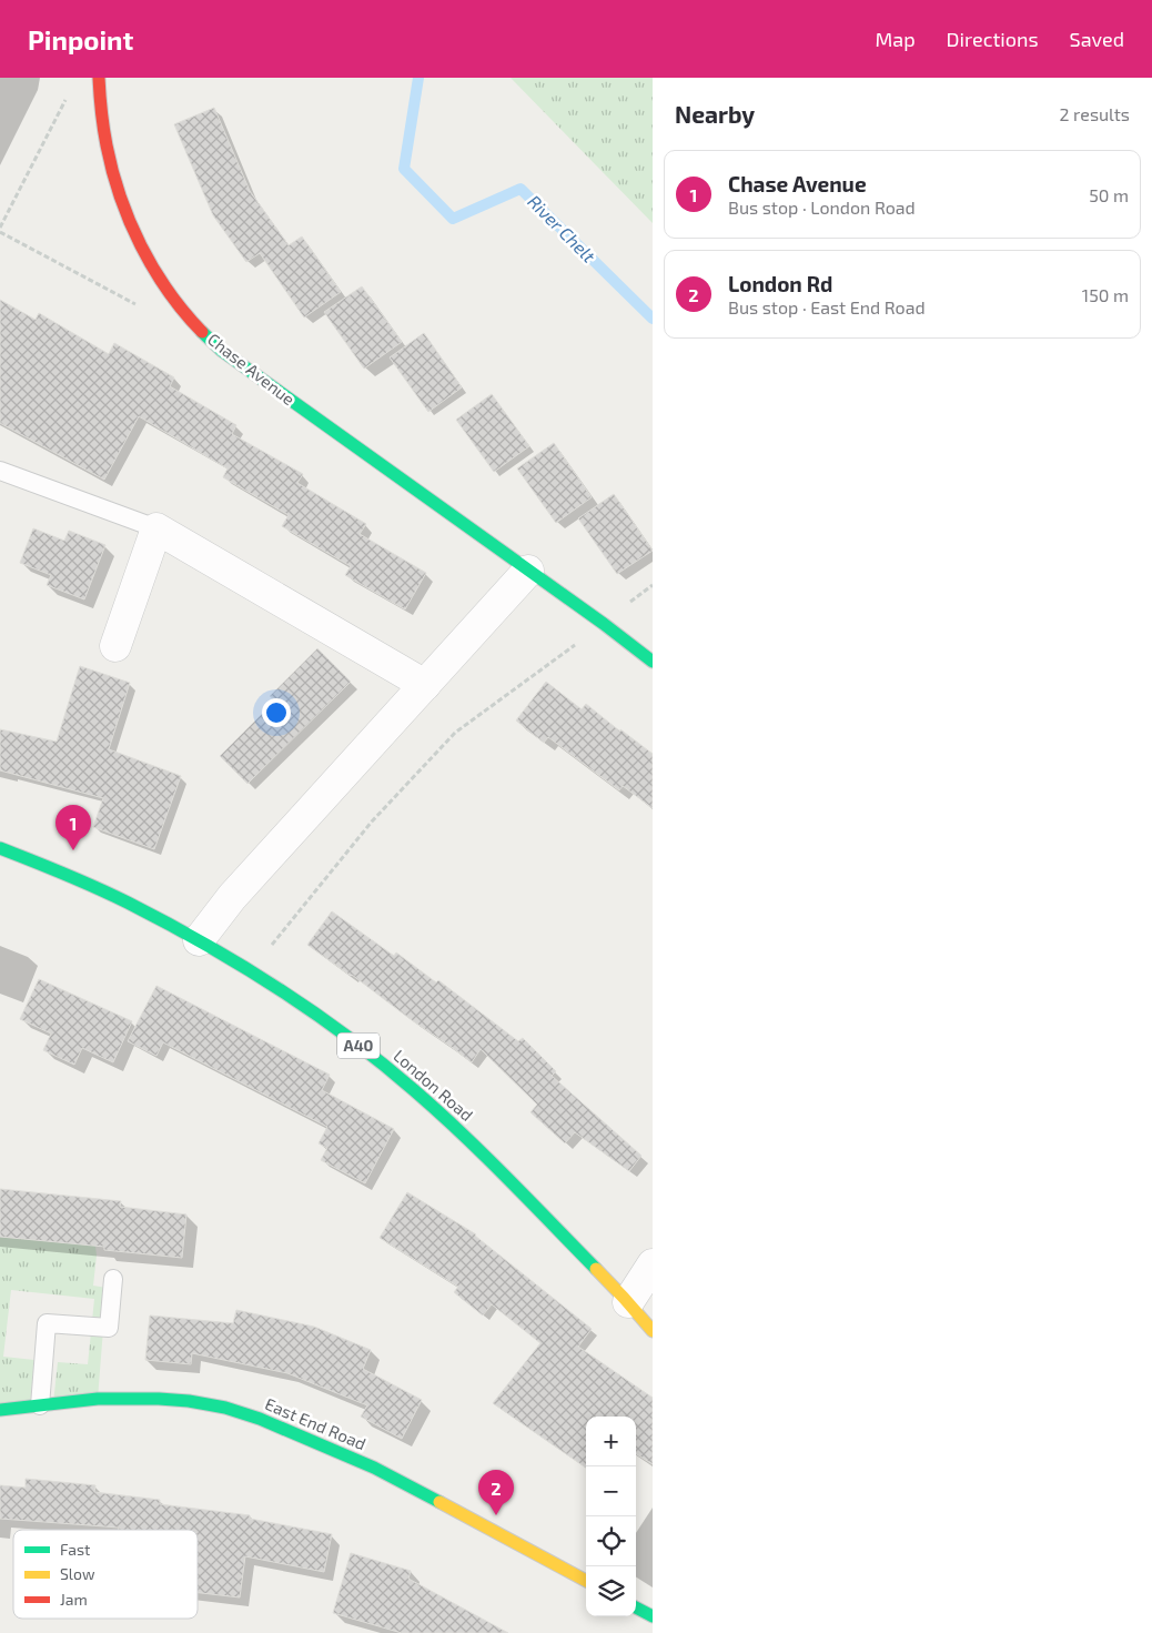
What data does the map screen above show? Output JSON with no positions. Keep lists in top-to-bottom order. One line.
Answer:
{"streets":{"main road":["Chase Avenue","A40","London Road","East End Road"]},"water":["River Chelt"],"legend":["Fast","Slow","Jam"],"page":{"header":"Pinpoint","nav":["Map","Directions","Saved"],"heading":["Nearby","2 results"],"list":[{"mark":"1","name":"Chase Avenue","note":"Bus stop · London Road","value":"50 m"},{"mark":"2","name":"London Rd","note":"Bus stop · East End Road","value":"150 m"}],"pins":["1","2"],"map_buttons":["+","−"]}}
